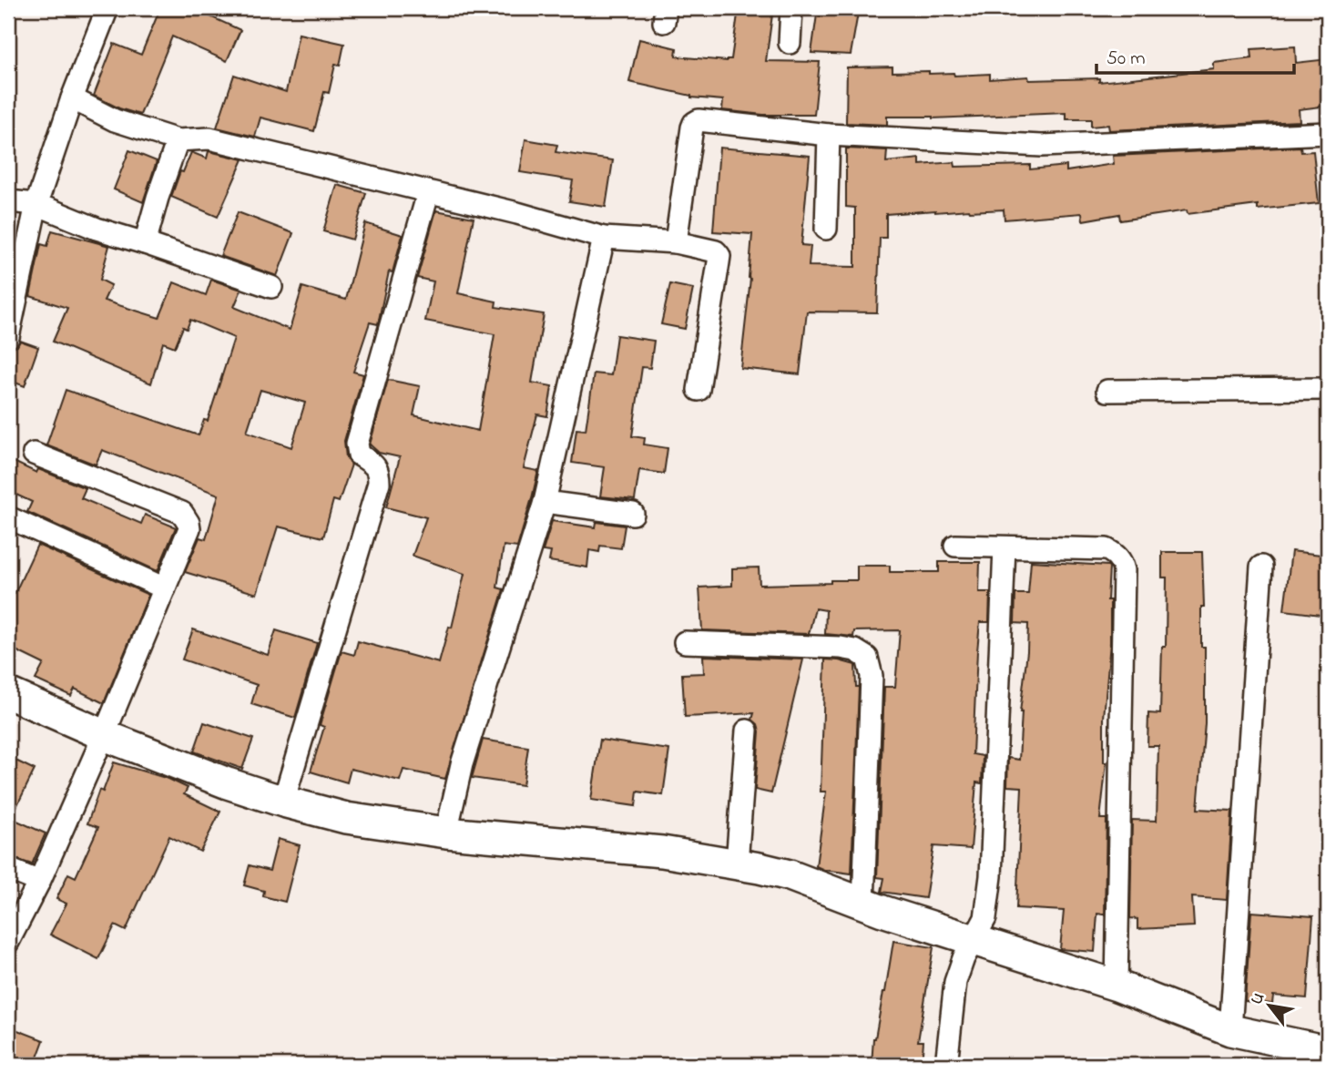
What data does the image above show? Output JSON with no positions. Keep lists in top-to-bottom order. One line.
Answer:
{"scale_bar":"50 m","north":"top left"}
